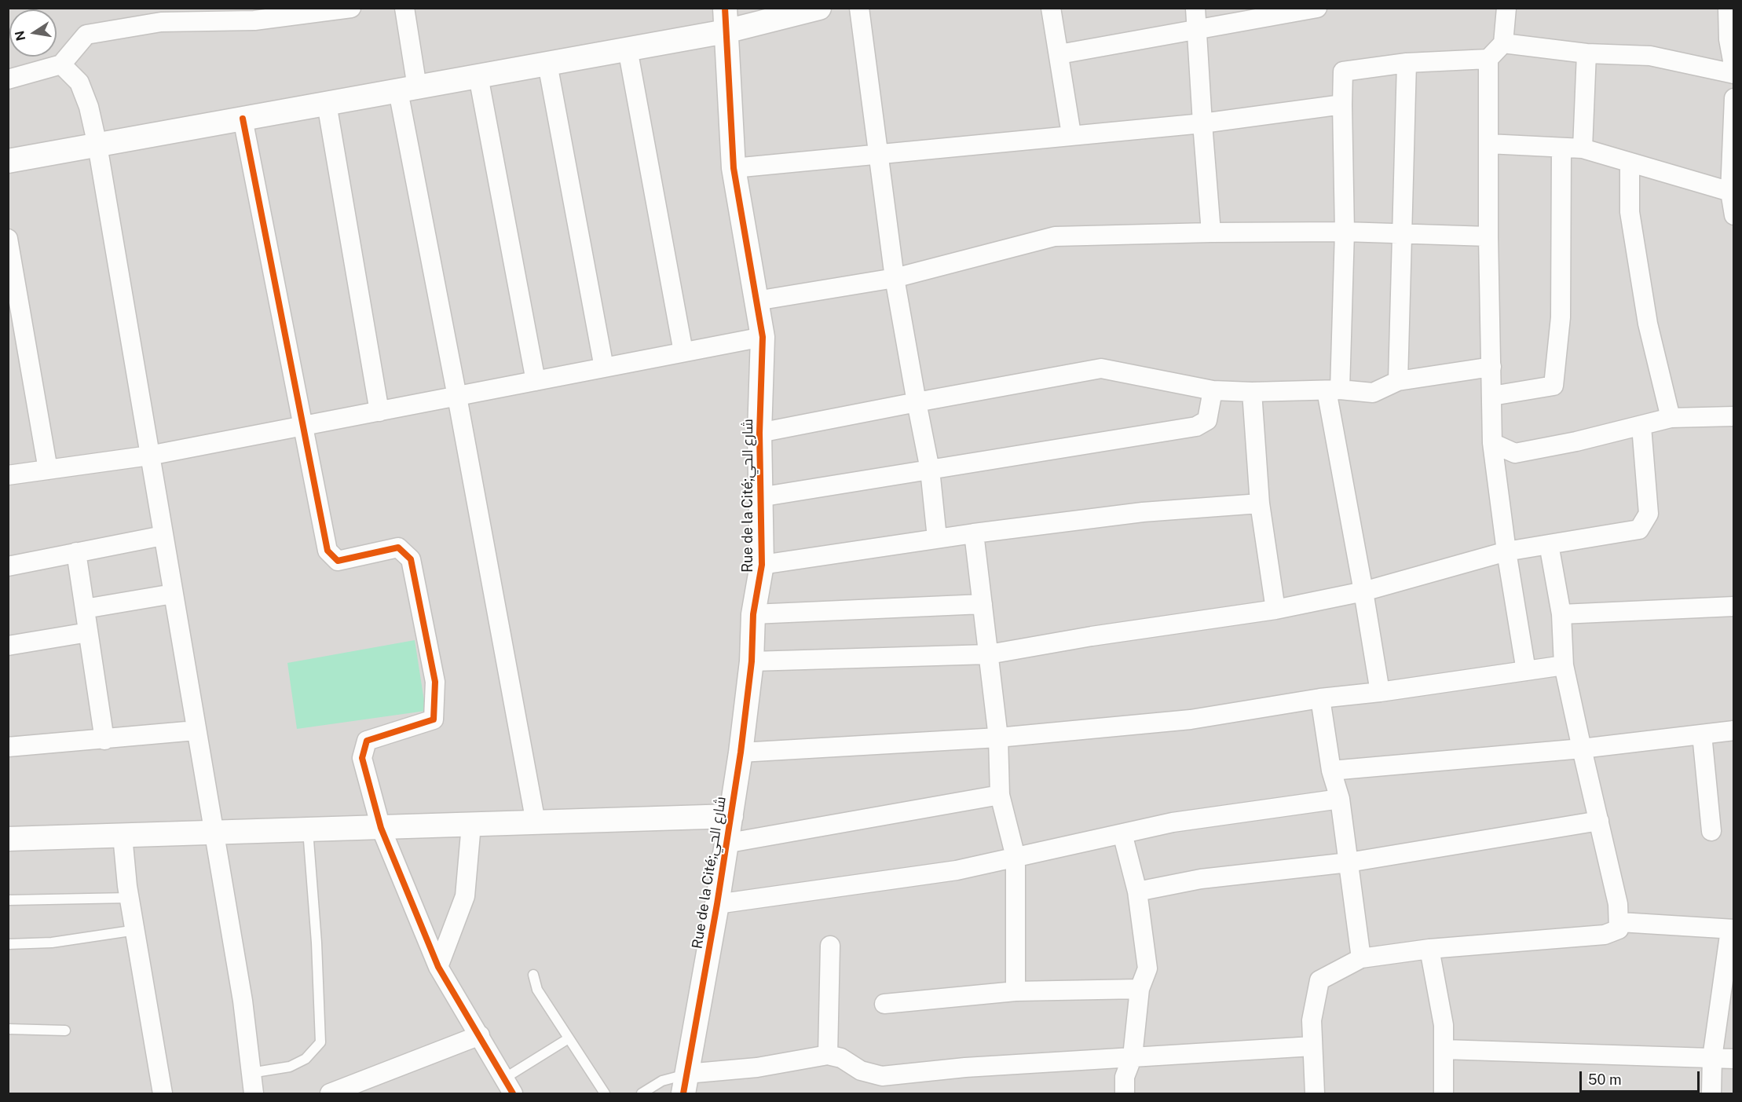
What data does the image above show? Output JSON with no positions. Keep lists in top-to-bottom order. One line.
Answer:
{"streets":{"street":["Rue de la Cité;شارع الحي"]},"scale_bar":"50 m","north":"left"}
